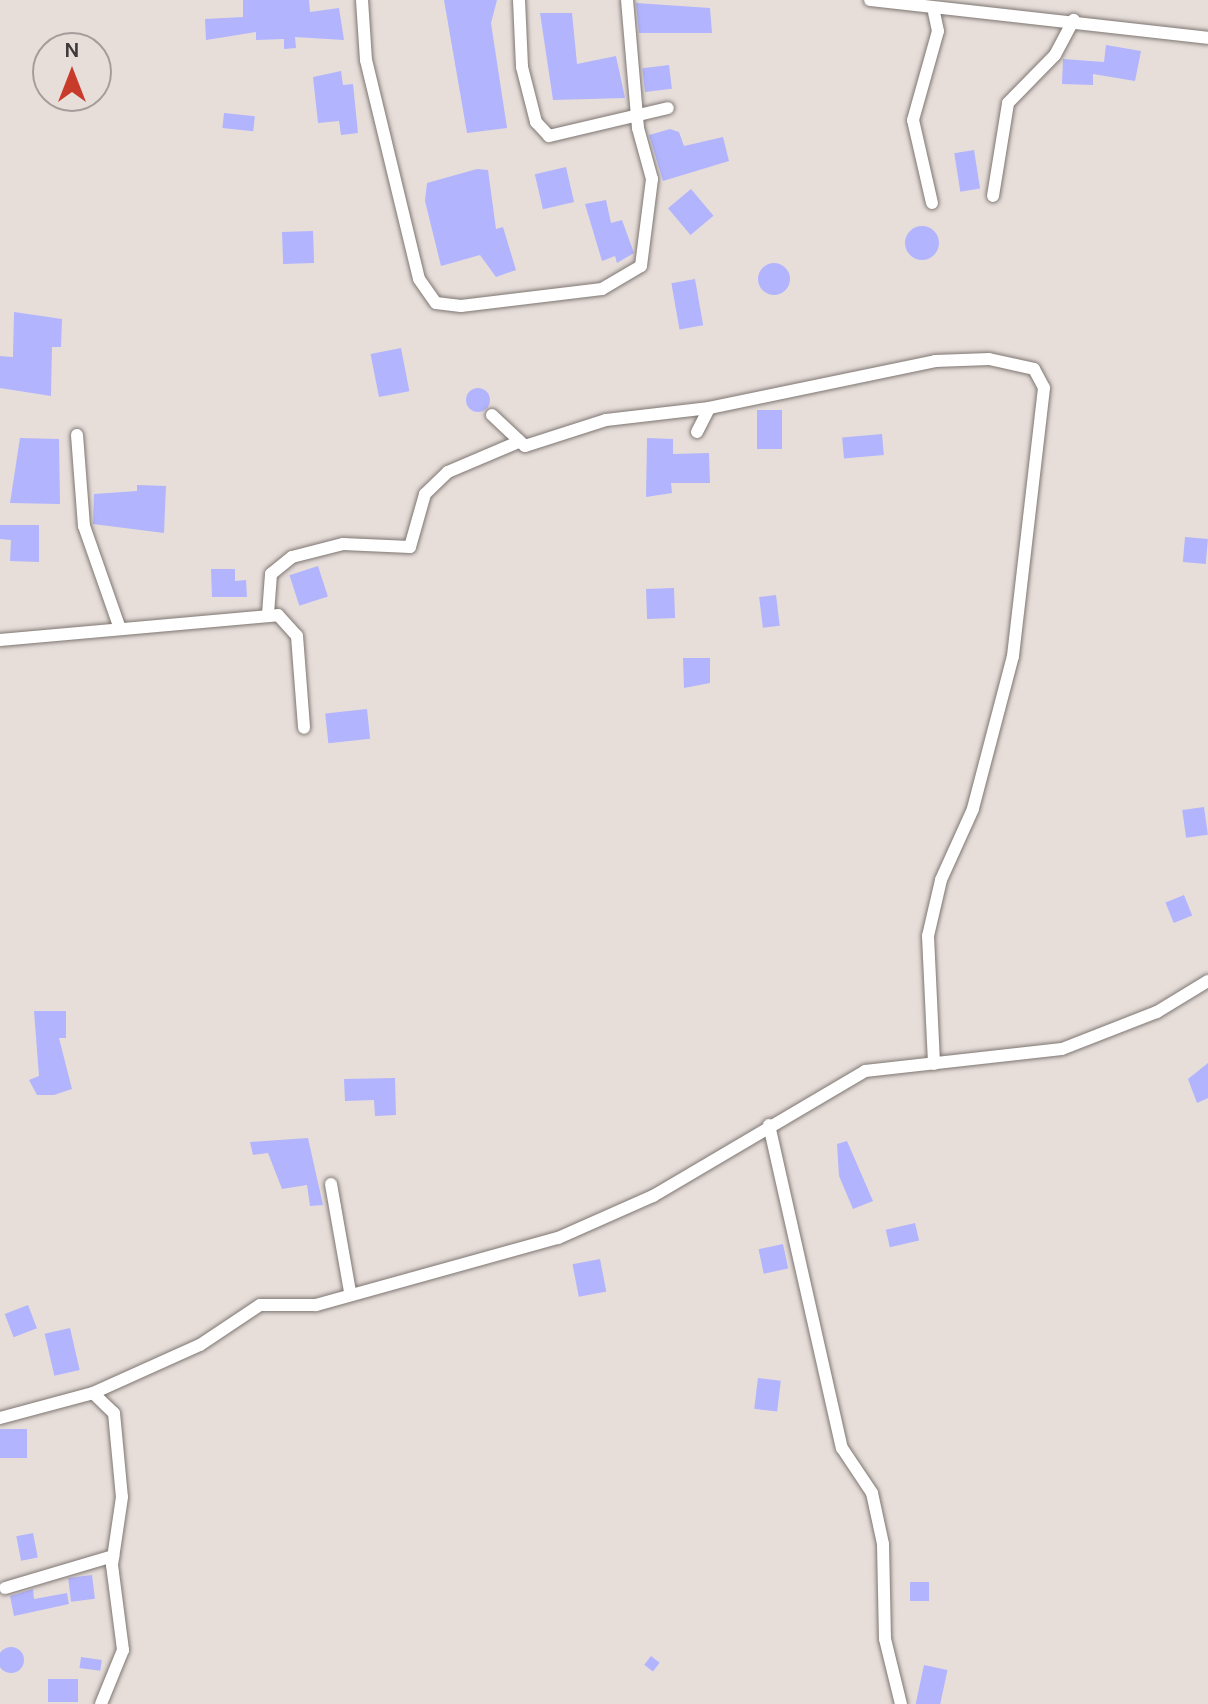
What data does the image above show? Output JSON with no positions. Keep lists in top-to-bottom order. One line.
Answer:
{"north":"top"}
